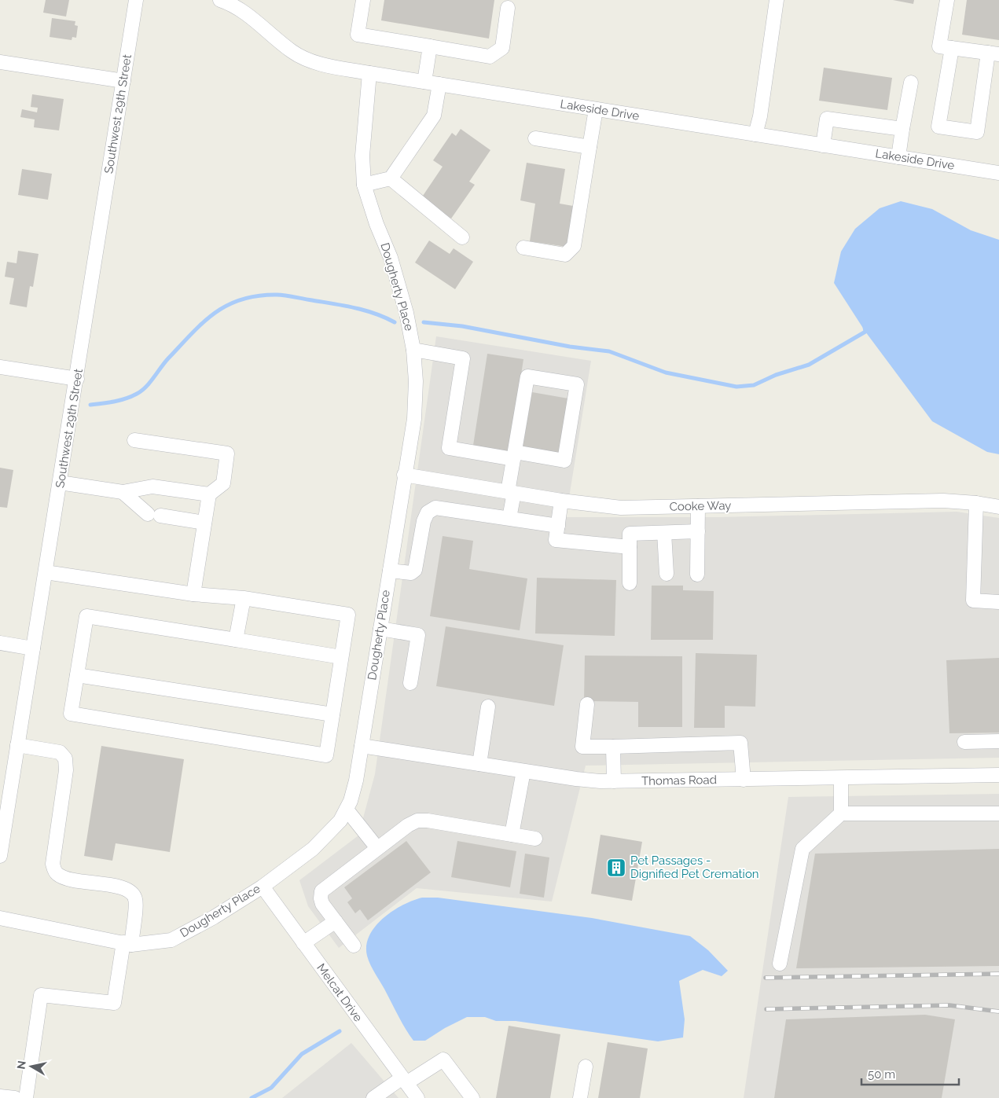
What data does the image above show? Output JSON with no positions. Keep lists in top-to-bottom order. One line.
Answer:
{"streets":{"street":["Lakeside Drive","Southwest 29th Street","Dougherty Place","Cooke Way","Thomas Road","Melcat Drive"]},"crossings":[["Lakeside Drive","Dougherty Place"],["Dougherty Place","Cooke Way"],["Dougherty Place","Thomas Road"],["Dougherty Place","Melcat Drive"]],"places":{"building":["Pet Passages - Dignified Pet Cremation"]},"scale_bar":"50 m","north":"left"}
